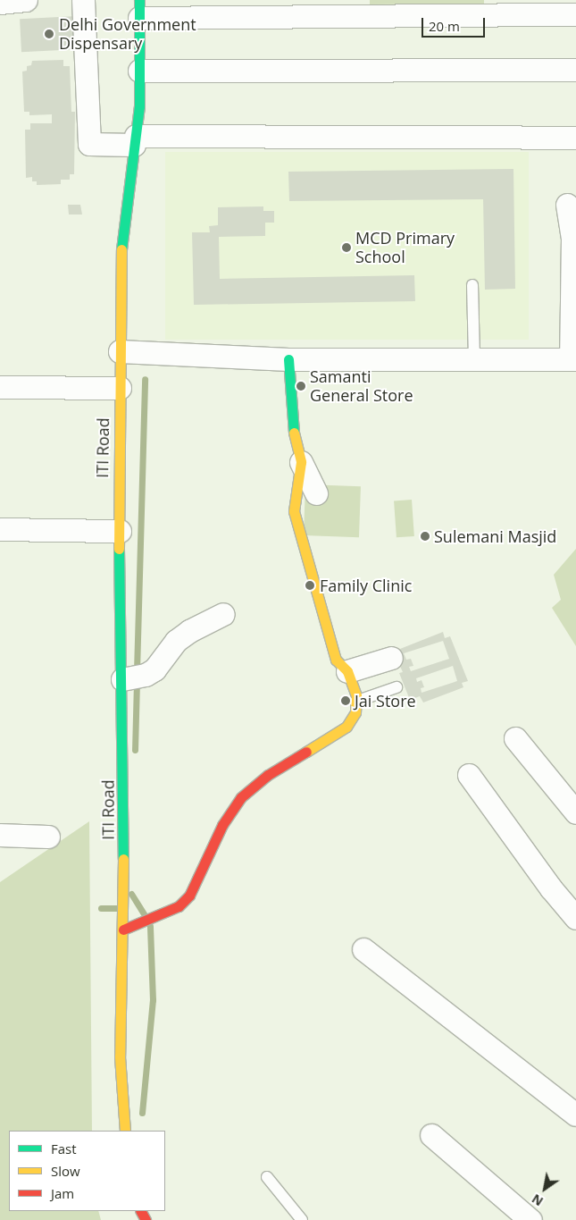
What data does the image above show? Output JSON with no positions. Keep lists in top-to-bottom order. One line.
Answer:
{"streets":{"street":["ITI Road"]},"places":["Delhi Government Dispensary","MCD Primary School","Samanti General Store","Sulemani Masjid","Family Clinic","Jai Store"],"legend":["Fast","Slow","Jam"],"scale_bar":"20 m","north":"bottom left"}
